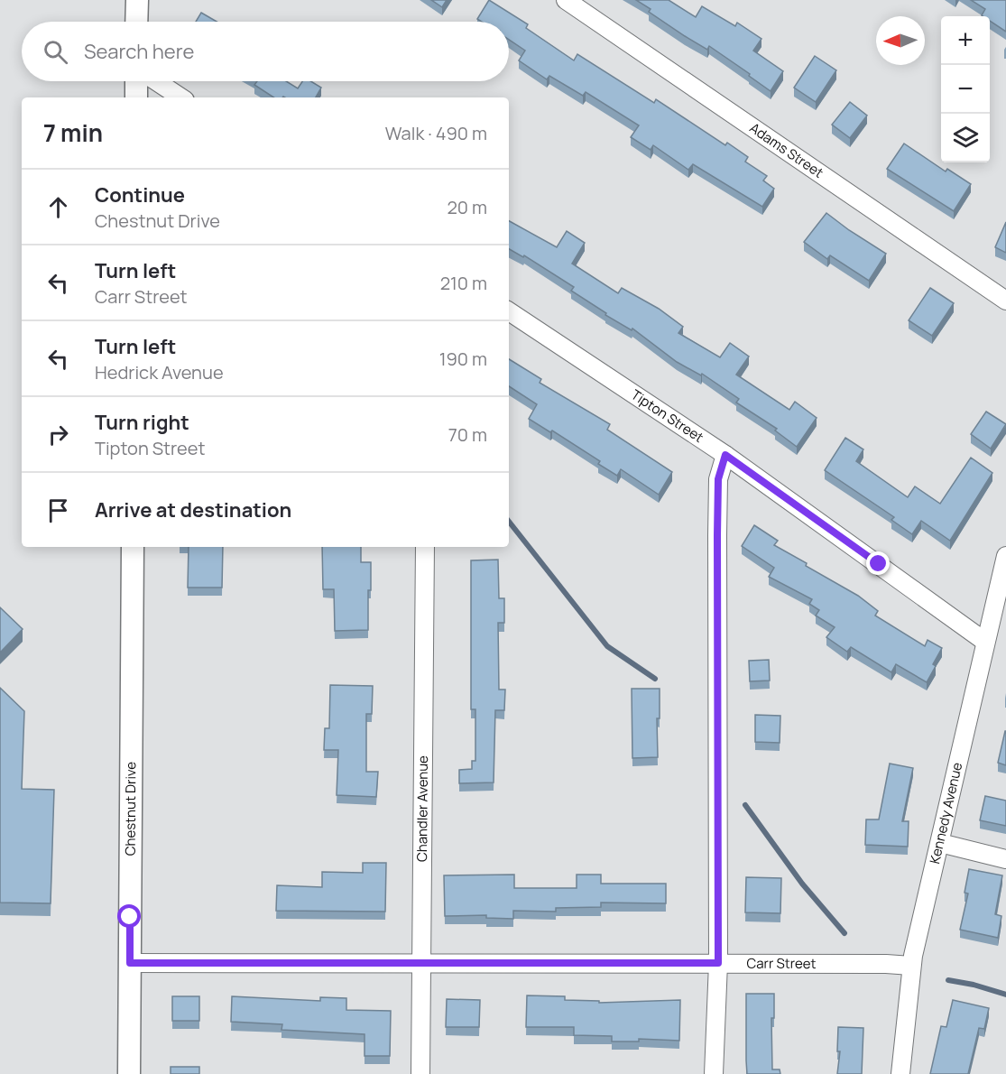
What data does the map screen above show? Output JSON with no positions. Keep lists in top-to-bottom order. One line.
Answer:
{"streets":{"street":["Adams Street","Tipton Street","Chestnut Drive","Chandler Avenue","Kennedy Avenue","Carr Street"]},"crossings":[["Tipton Street","Kennedy Avenue"],["Chestnut Drive","Carr Street"],["Chandler Avenue","Carr Street"],["Kennedy Avenue","Carr Street"]],"north":"left","page":{"map_buttons":["+","−"],"search":"Search here","heading":["7 min","Walk · 490 m"],"list":[["Continue","Chestnut Drive","20 m"],["Turn left","Carr Street","210 m"],["Turn left","Hedrick Avenue","190 m"],["Turn right","Tipton Street","70 m"],"Arrive at destination"]}}
